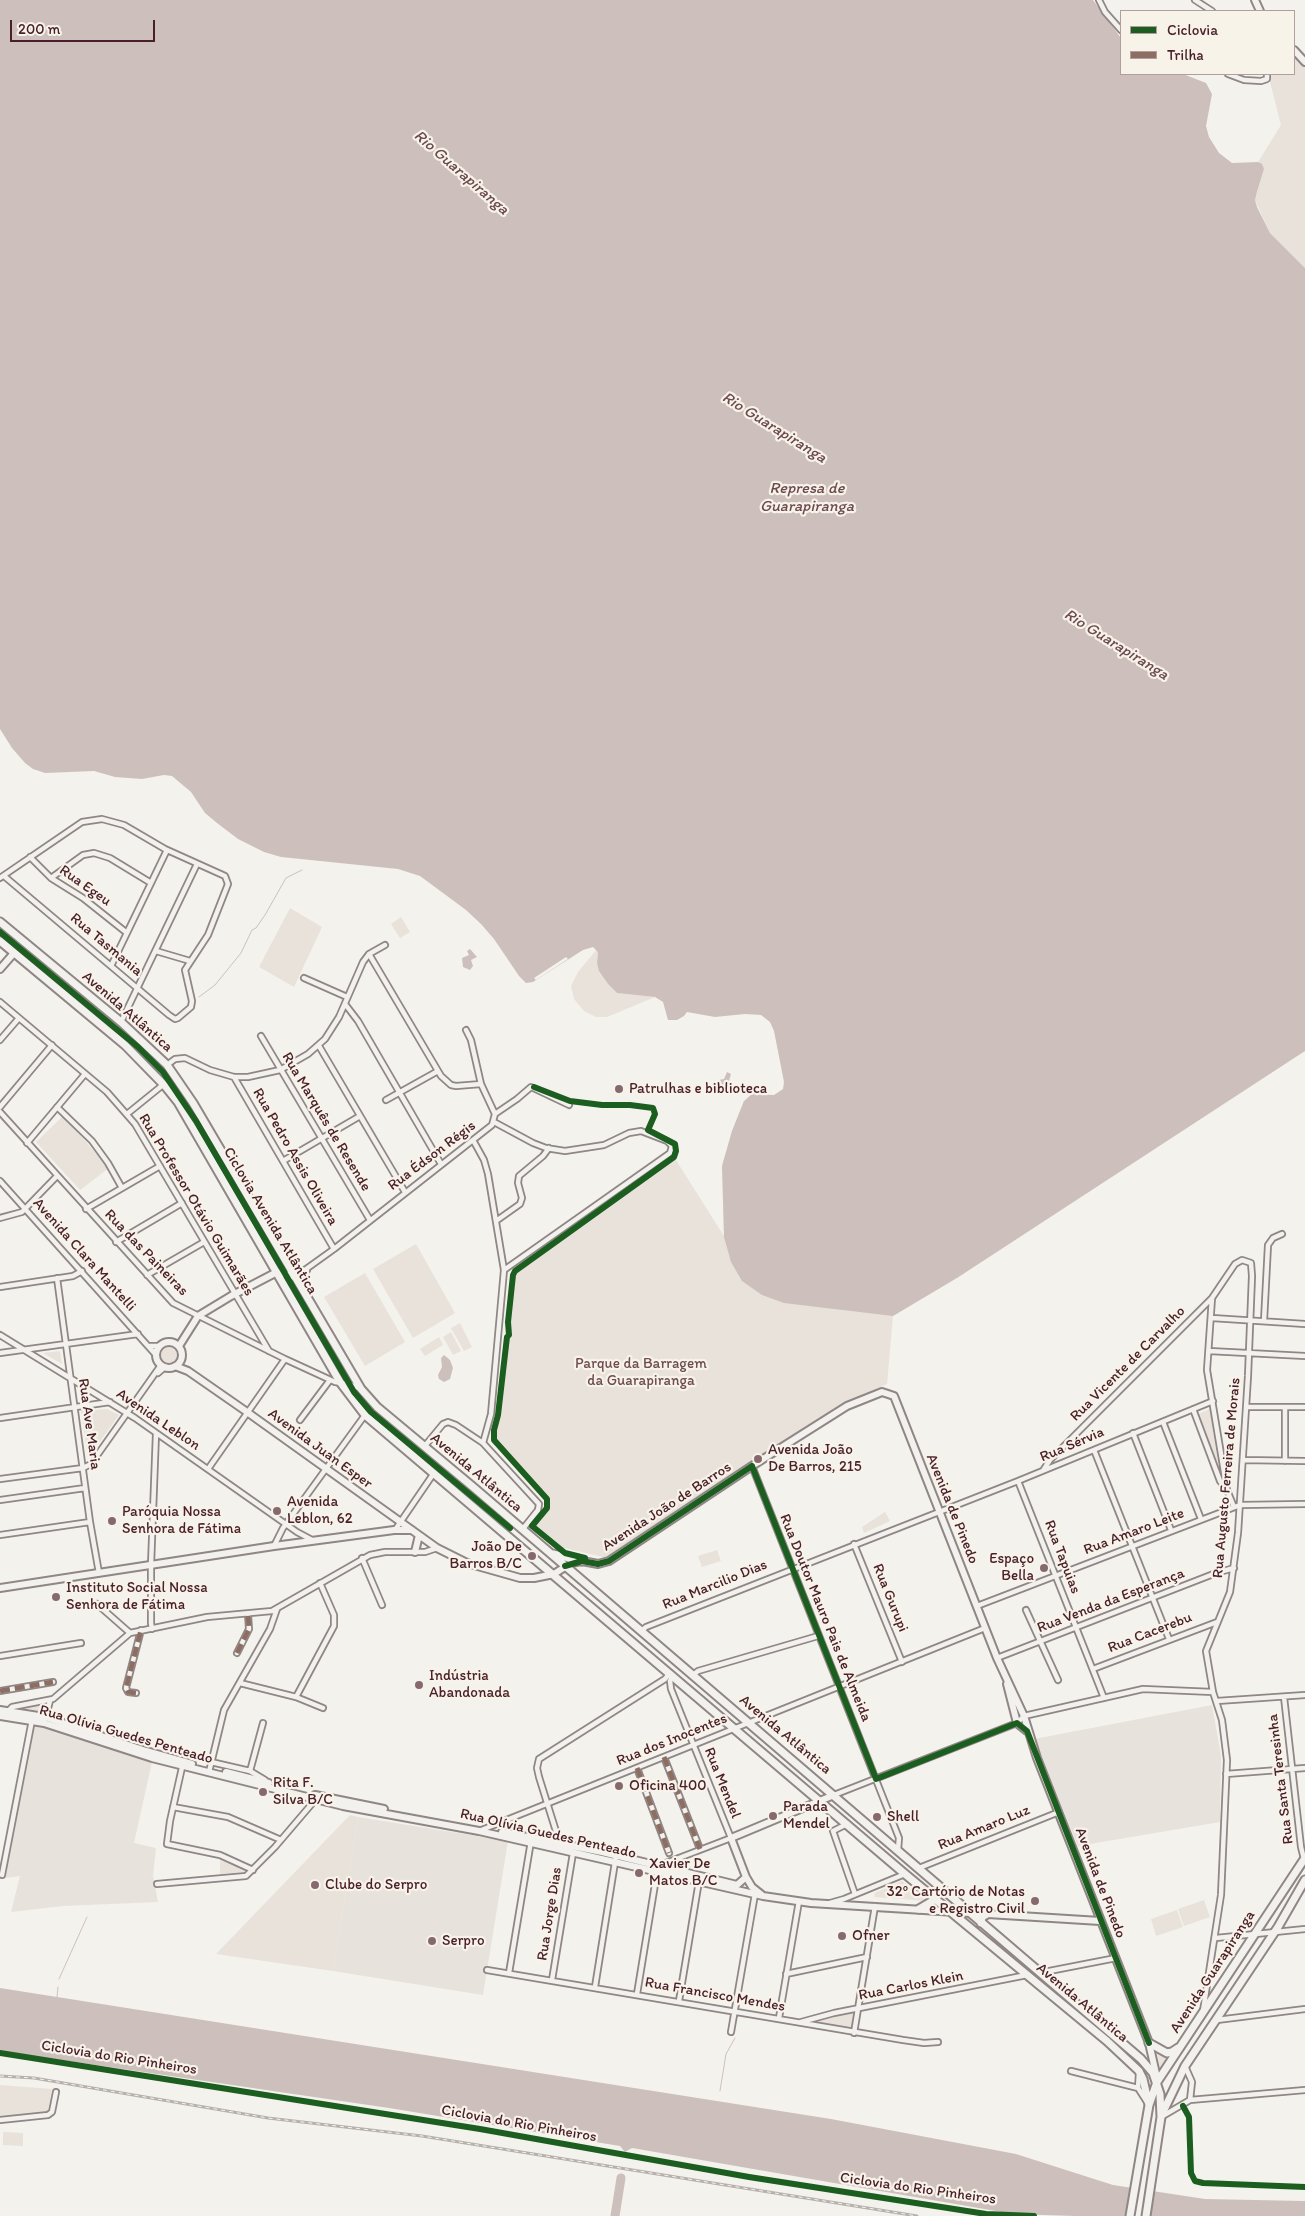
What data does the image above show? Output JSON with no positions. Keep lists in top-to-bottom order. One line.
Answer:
{"streets":{"main road":["Avenida Atlântica","Avenida Guarapiranga"],"street":["Rua Egeu","Rua Tasmania","Rua Marquês de Resende","Rua Édson Régis","Rua Pedro Assis Oliveira","Rua Professor Otávio Guimarães","Rua das Paineiras","Avenida Clara Mantelli","Rua Vicente de Carvalho","Avenida Leblon","Rua Ave Maria","Rua Sérvia","Avenida Juan Esper","Rua Augusto Ferreira de Morais","Avenida João de Barros","Avenida de Pinedo","Rua Amaro Leite","Rua Tapuias","Rua Marcilio Dias","Rua Gurupi","Rua Venda da Esperança","Rua Doutor Mauro Pais de Almeida","Rua Cacerebu","Rua Olívia Guedes Penteado","Rua dos Inocentes","Rua Santa Teresinha","Rua Mendel","Rua Amaro Luz","Rua Jorge Dias","Rua Carlos Klein","Rua Francisco Mendes"],"cycle path":["Ciclovia Avenida Atlântica","Ciclovia do Rio Pinheiros"]},"crossings":[["Avenida Atlântica","Rua Édson Régis"],["Avenida Atlântica","Rua das Paineiras"],["Avenida Atlântica","Avenida Juan Esper"],["Avenida Atlântica","Avenida João de Barros"],["Avenida Atlântica","Avenida de Pinedo"],["Avenida Atlântica","Rua Marcilio Dias"],["Avenida Atlântica","Rua Doutor Mauro Pais de Almeida"],["Avenida Atlântica","Rua Olívia Guedes Penteado"],["Avenida Atlântica","Rua dos Inocentes"],["Avenida Atlântica","Rua Mendel"],["Avenida Atlântica","Rua Amaro Luz"],["Avenida Atlântica","Avenida Guarapiranga"],["Avenida Atlântica","Rua Carlos Klein"],["Rua Marquês de Resende","Rua Édson Régis"],["Rua Édson Régis","Rua Pedro Assis Oliveira"],["Rua Professor Otávio Guimarães","Rua das Paineiras"],["Avenida Clara Mantelli","Avenida Juan Esper"],["Rua Vicente de Carvalho","Rua Sérvia"],["Rua Vicente de Carvalho","Rua Augusto Ferreira de Morais"],["Avenida Leblon","Rua Ave Maria"],["Rua Sérvia","Avenida de Pinedo"],["Rua Sérvia","Rua Tapuias"],["Rua Sérvia","Rua Marcilio Dias"],["Avenida Juan Esper","Avenida João de Barros"],["Rua Augusto Ferreira de Morais","Rua Amaro Leite"],["Rua Augusto Ferreira de Morais","Rua Venda da Esperança"],["Rua Augusto Ferreira de Morais","Rua Cacerebu"],["Rua Augusto Ferreira de Morais","Avenida Guarapiranga"],["Avenida João de Barros","Avenida de Pinedo"],["Avenida João de Barros","Rua Doutor Mauro Pais de Almeida"],["Avenida de Pinedo","Rua Amaro Leite"],["Avenida de Pinedo","Rua Marcilio Dias"],["Avenida de Pinedo","Rua Venda da Esperança"],["Avenida de Pinedo","Rua Olívia Guedes Penteado"],["Avenida de Pinedo","Rua dos Inocentes"],["Avenida de Pinedo","Rua Amaro Luz"],["Avenida de Pinedo","Avenida Guarapiranga"],["Rua Amaro Leite","Rua Tapuias"],["Rua Tapuias","Rua Venda da Esperança"],["Rua Tapuias","Rua Cacerebu"],["Rua Marcilio Dias","Rua Gurupi"],["Rua Marcilio Dias","Rua Doutor Mauro Pais de Almeida"],["Rua Gurupi","Rua dos Inocentes"],["Rua Doutor Mauro Pais de Almeida","Rua dos Inocentes"],["Rua Olívia Guedes Penteado","Rua dos Inocentes"],["Rua Olívia Guedes Penteado","Rua Mendel"],["Rua Olívia Guedes Penteado","Rua Jorge Dias"],["Rua dos Inocentes","Rua Mendel"],["Rua Santa Teresinha","Avenida Guarapiranga"],["Rua Jorge Dias","Rua Francisco Mendes"],["Rua Carlos Klein","Rua Francisco Mendes"]],"water":["Rio Guarapiranga","Represa de Guarapiranga"],"parks":["Parque da Barragem da Guarapiranga"],"places":["Patrulhas e biblioteca","Avenida João De Barros, 215","Avenida Leblon, 62","Paróquia Nossa Senhora de Fátima","João De Barros B/C","Espaço Bella","Instituto Social Nossa Senhora de Fátima","Indústria Abandonada","Oficina 400","Rita F. Silva B/C","Parada Mendel","Shell","Xavier De Matos B/C","Clube do Serpro","32º Cartório de Notas e Registro Civil","Ofner","Serpro"],"legend":["Ciclovia","Trilha"],"scale_bar":"200 m"}
